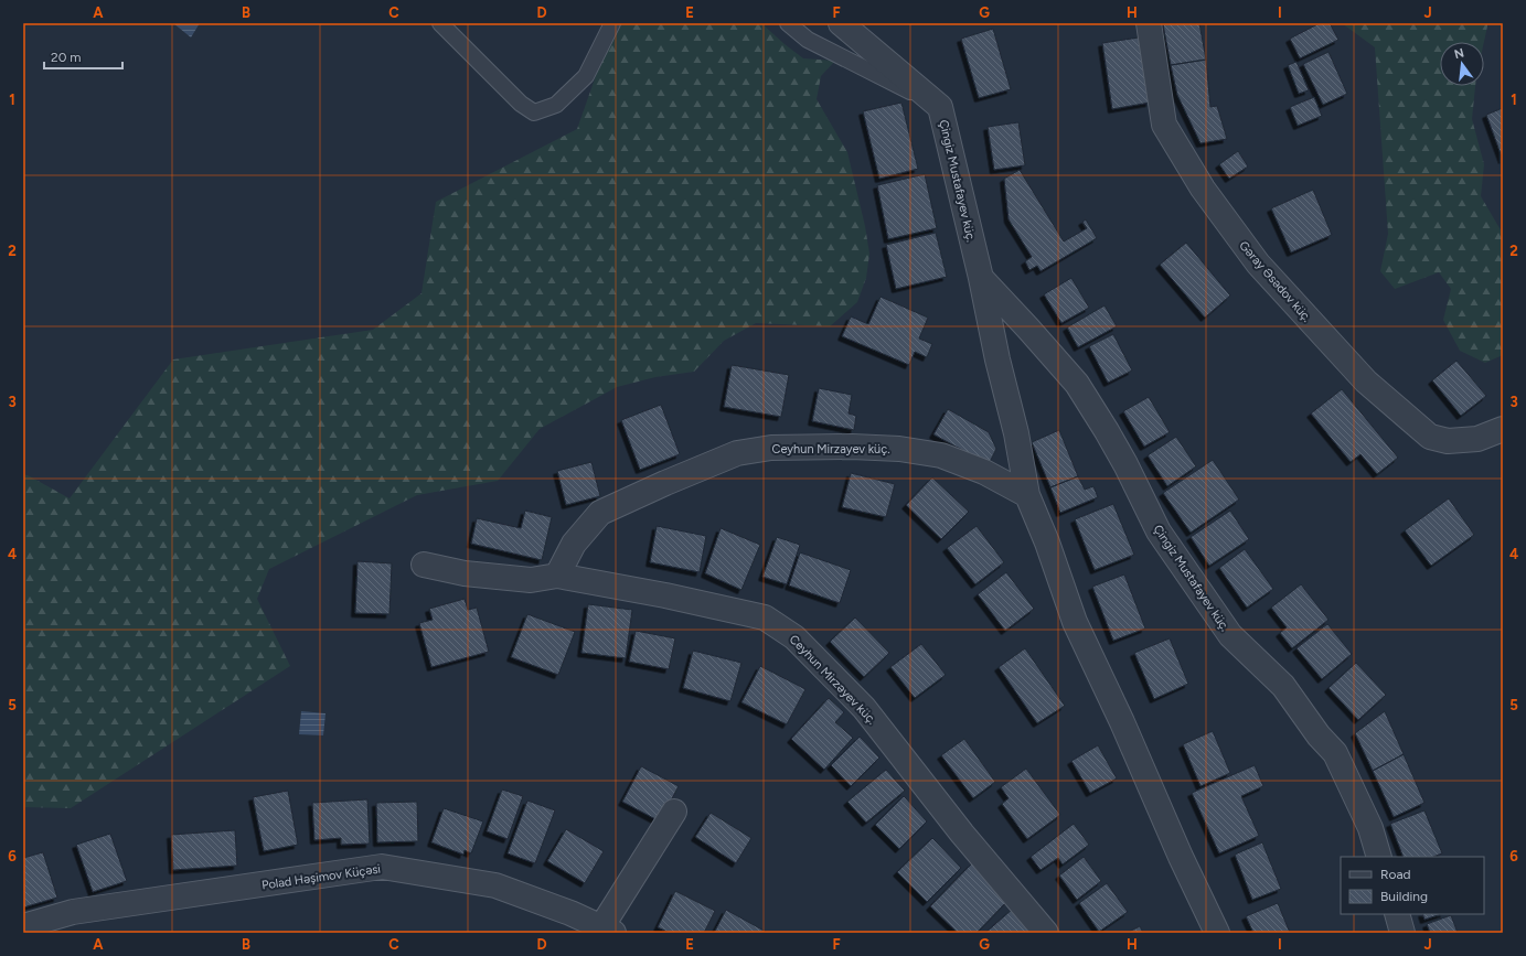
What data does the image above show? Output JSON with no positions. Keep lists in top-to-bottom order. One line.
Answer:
{"streets":{"street":["Çingiz Mustafayev küç.","Gəray Əsədov küç.","Ceyhun Mirzayev küç.","Ceyhun Mirzəyev küç.","Polad Həşimov Küçəsi"]},"crossings":[["Çingiz Mustafayev küç.","Ceyhun Mirzayev küç."],["Ceyhun Mirzayev küç.","Ceyhun Mirzəyev küç."]],"legend":["Road","Building"],"scale_bar":"20 m","north":"top","grid":{"columns":["A","B","C","D","E","F","G","H","I","J"],"rows":["1","2","3","4","5","6"]}}
